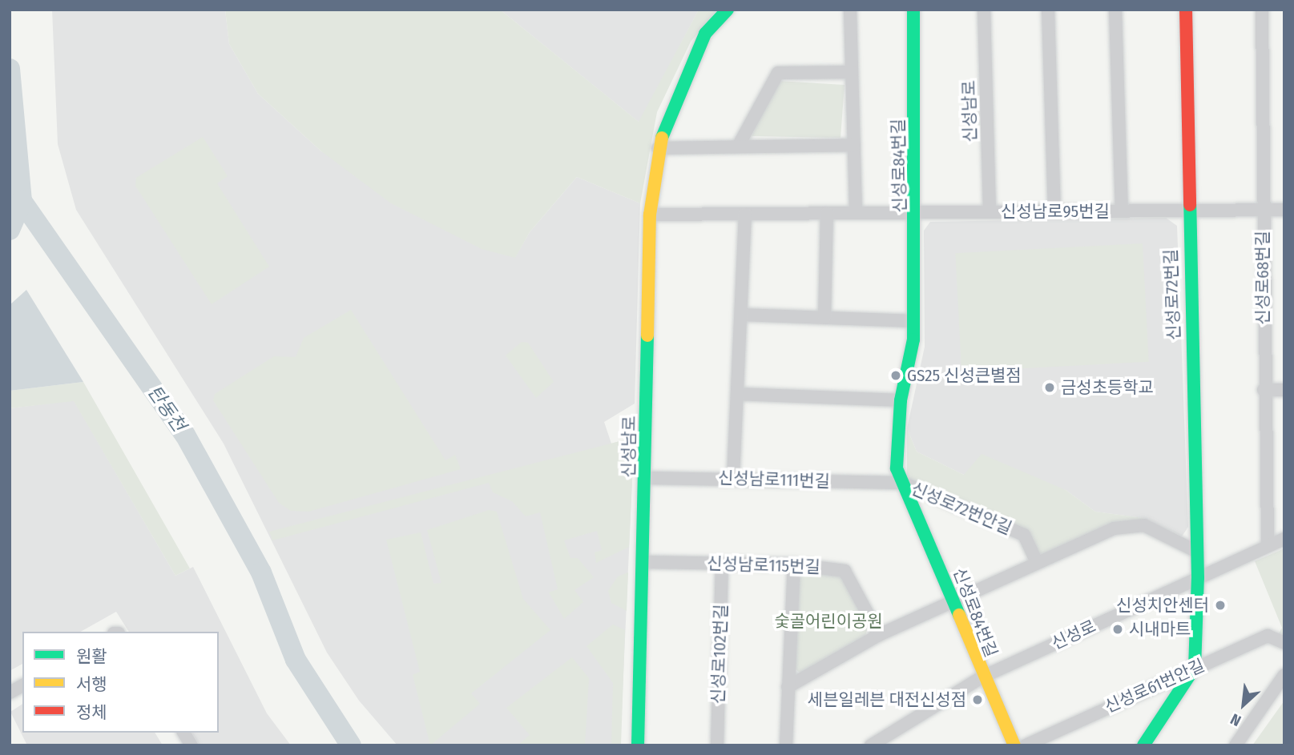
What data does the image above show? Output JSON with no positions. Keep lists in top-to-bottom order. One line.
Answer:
{"streets":{"street":["신성남로","신성로84번길","신성남로95번길","신성로68번길","신성로72번길","신성남로111번길","신성로72번안길","신성남로115번길","신성로","신성로102번길","신성로61번안길"]},"crossings":[["신성남로","신성남로95번길"],["신성남로","신성남로111번길"],["신성남로","신성남로115번길"],["신성로84번길","신성남로95번길"],["신성로84번길","신성남로111번길"],["신성로84번길","신성로72번안길"],["신성로84번길","신성로"],["신성남로95번길","신성로68번길"],["신성남로95번길","신성로72번길"],["신성로68번길","신성로"],["신성로72번길","신성로"],["신성로72번길","신성로61번안길"],["신성남로111번길","신성로72번안길"],["신성남로115번길","신성로102번길"]],"water":["탄동천"],"parks":["숯골어린이공원"],"places":["GS25 신성큰별점","금성초등학교","신성치안센터","시내마트","세븐일레븐 대전신성점"],"legend":["원활","서행","정체"],"north":"bottom left"}
